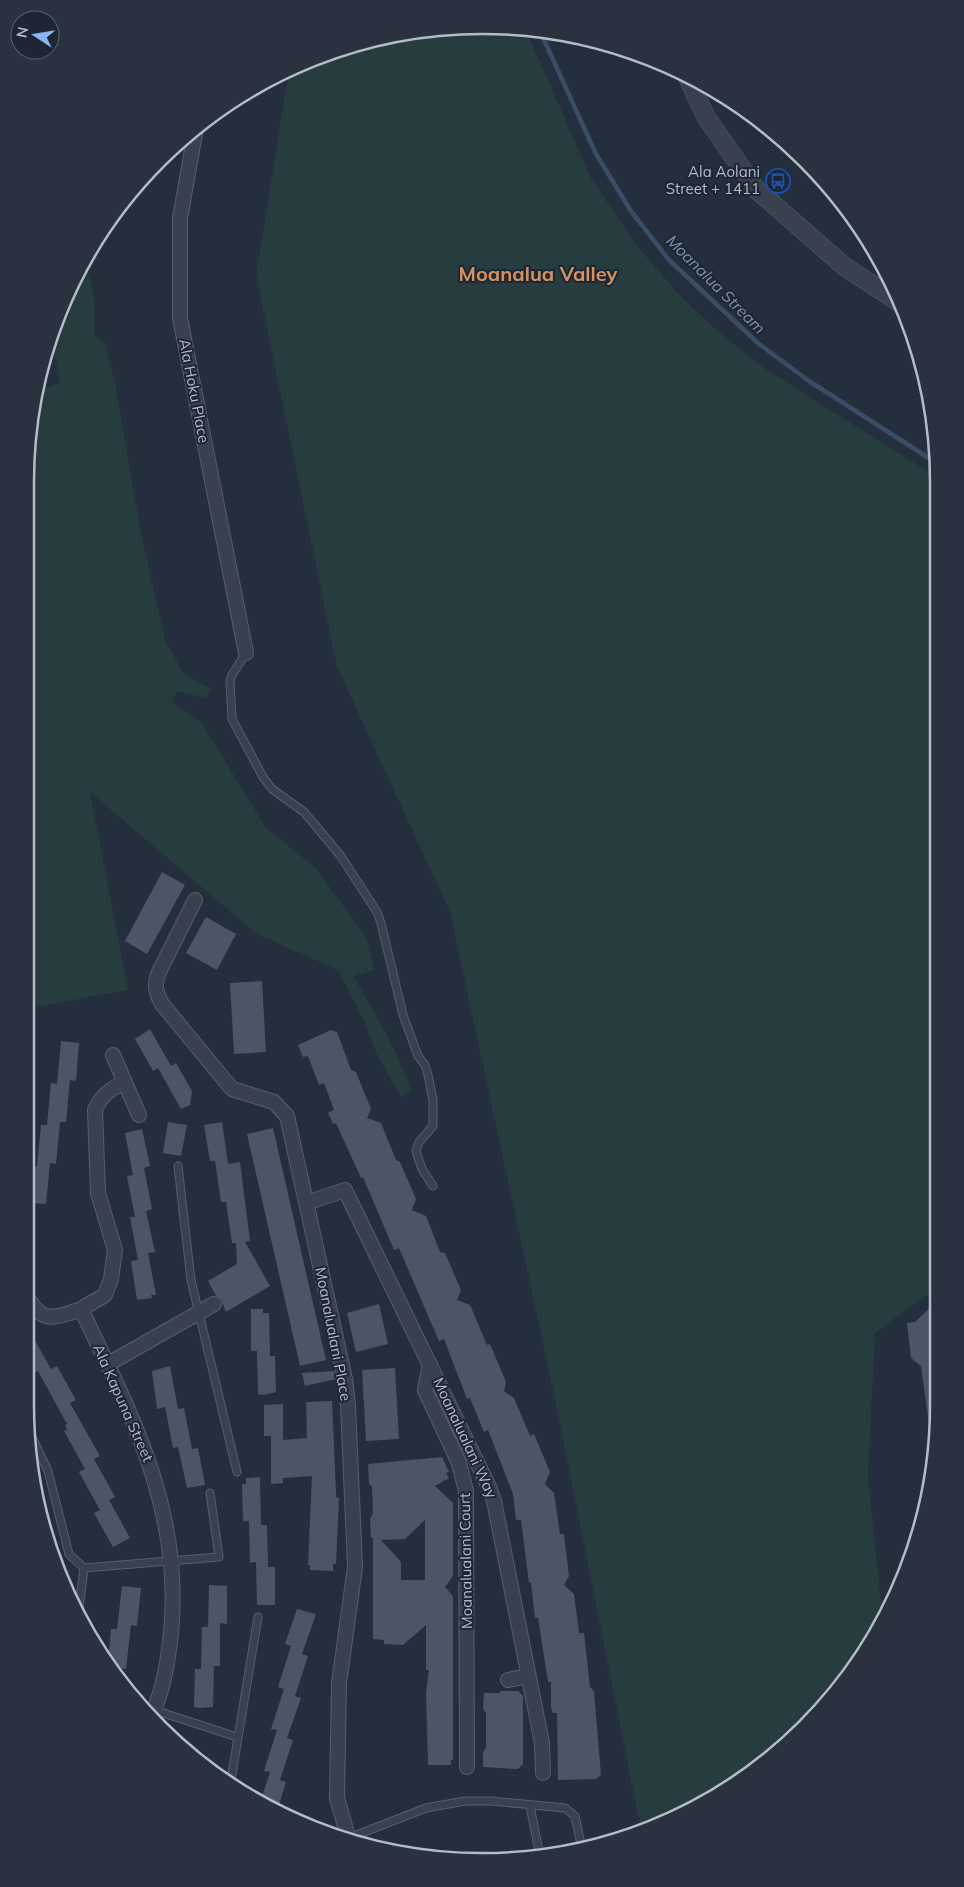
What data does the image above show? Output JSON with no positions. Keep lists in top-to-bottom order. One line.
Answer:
{"streets":{"street":["Ala Hoku Place","Moanalualani Place","Ala Kapuna Street","Moanalualani Way","Moanalualani Court"]},"crossings":[["Moanalualani Place","Moanalualani Way"],["Moanalualani Way","Moanalualani Court"]],"districts":["Moanalua Valley"],"water":["Moanalua Stream"],"places":{"bus stop":["Ala Aolani Street + 1411"]},"north":"left"}
